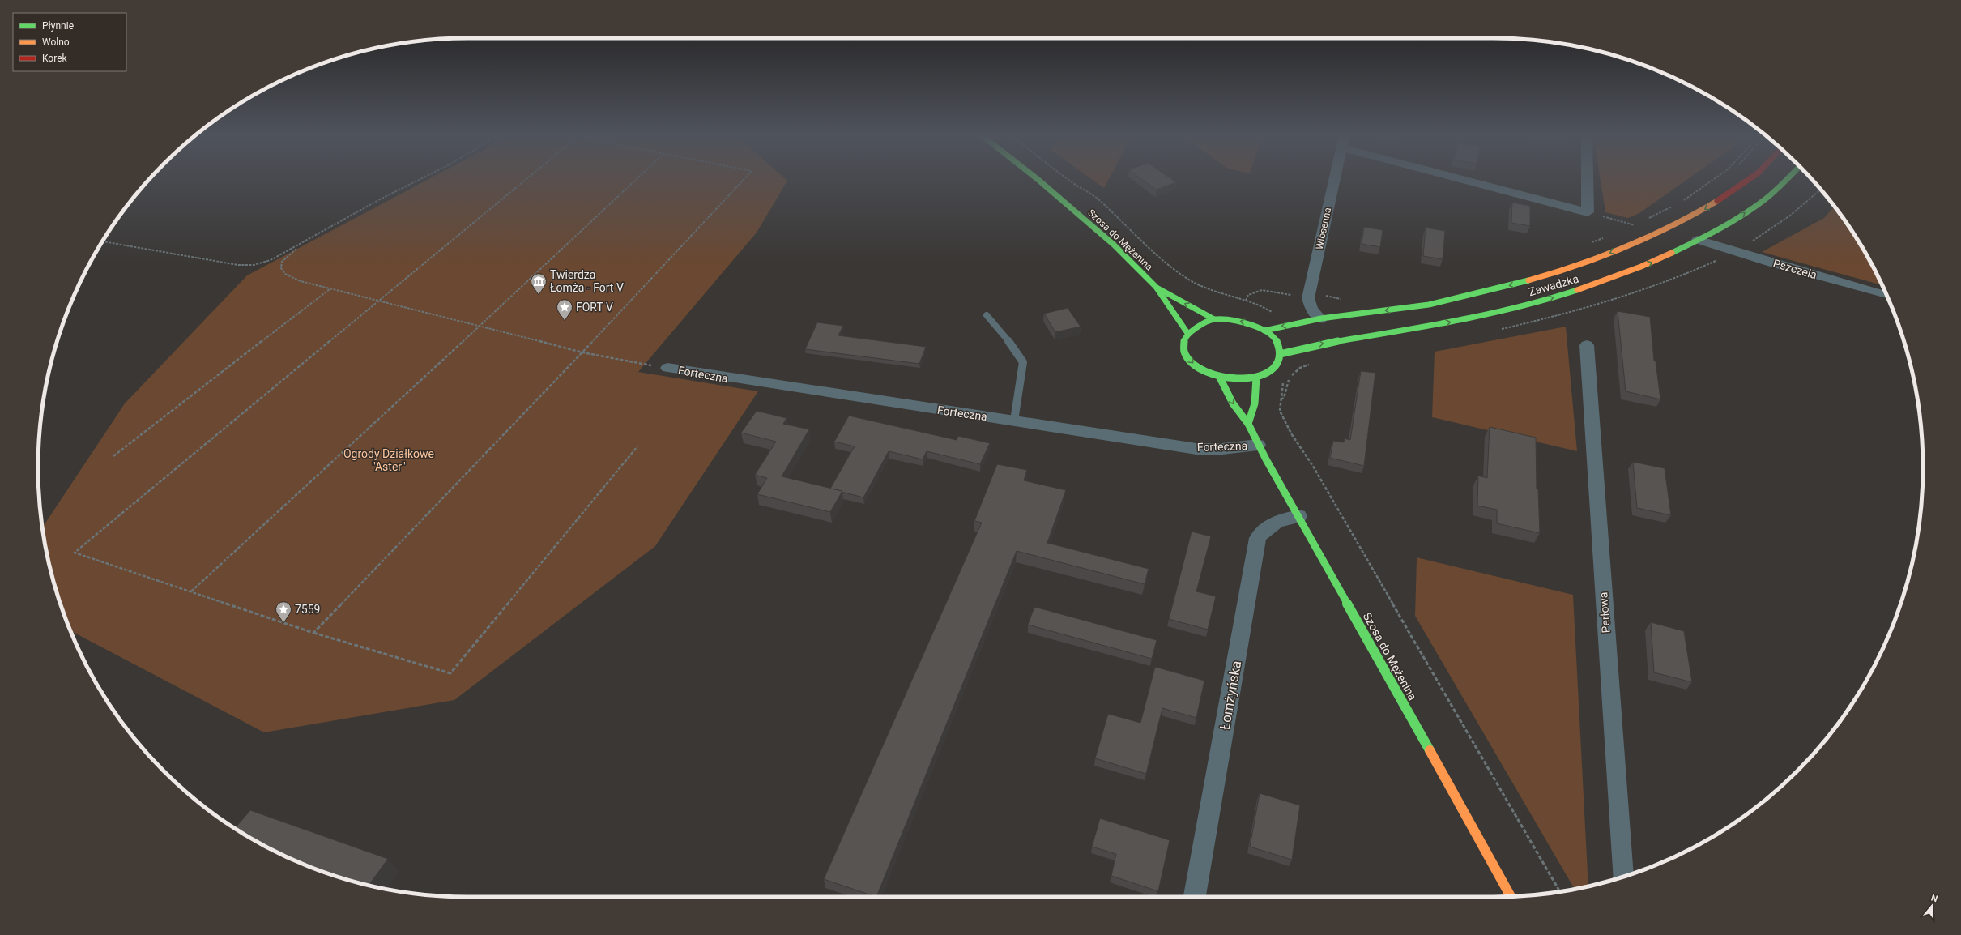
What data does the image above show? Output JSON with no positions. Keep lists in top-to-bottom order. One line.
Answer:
{"streets":{"street":["Wiosenna","Szosa do Mężenina","Pszczela","Zawadzka","Forteczna","Perłowa","Łomżyńska"]},"crossings":[["Wiosenna","Zawadzka"],["Szosa do Mężenina","Zawadzka"],["Szosa do Mężenina","Forteczna"],["Szosa do Mężenina","Łomżyńska"],["Pszczela","Zawadzka"]],"parks":["Ogrody Działkowe \"Aster\""],"places":{"museum":["Twierdza Łomża - Fort V"],"place":["FORT V","7559"]},"legend":["Płynnie","Wolno","Korek"],"north":"top"}
